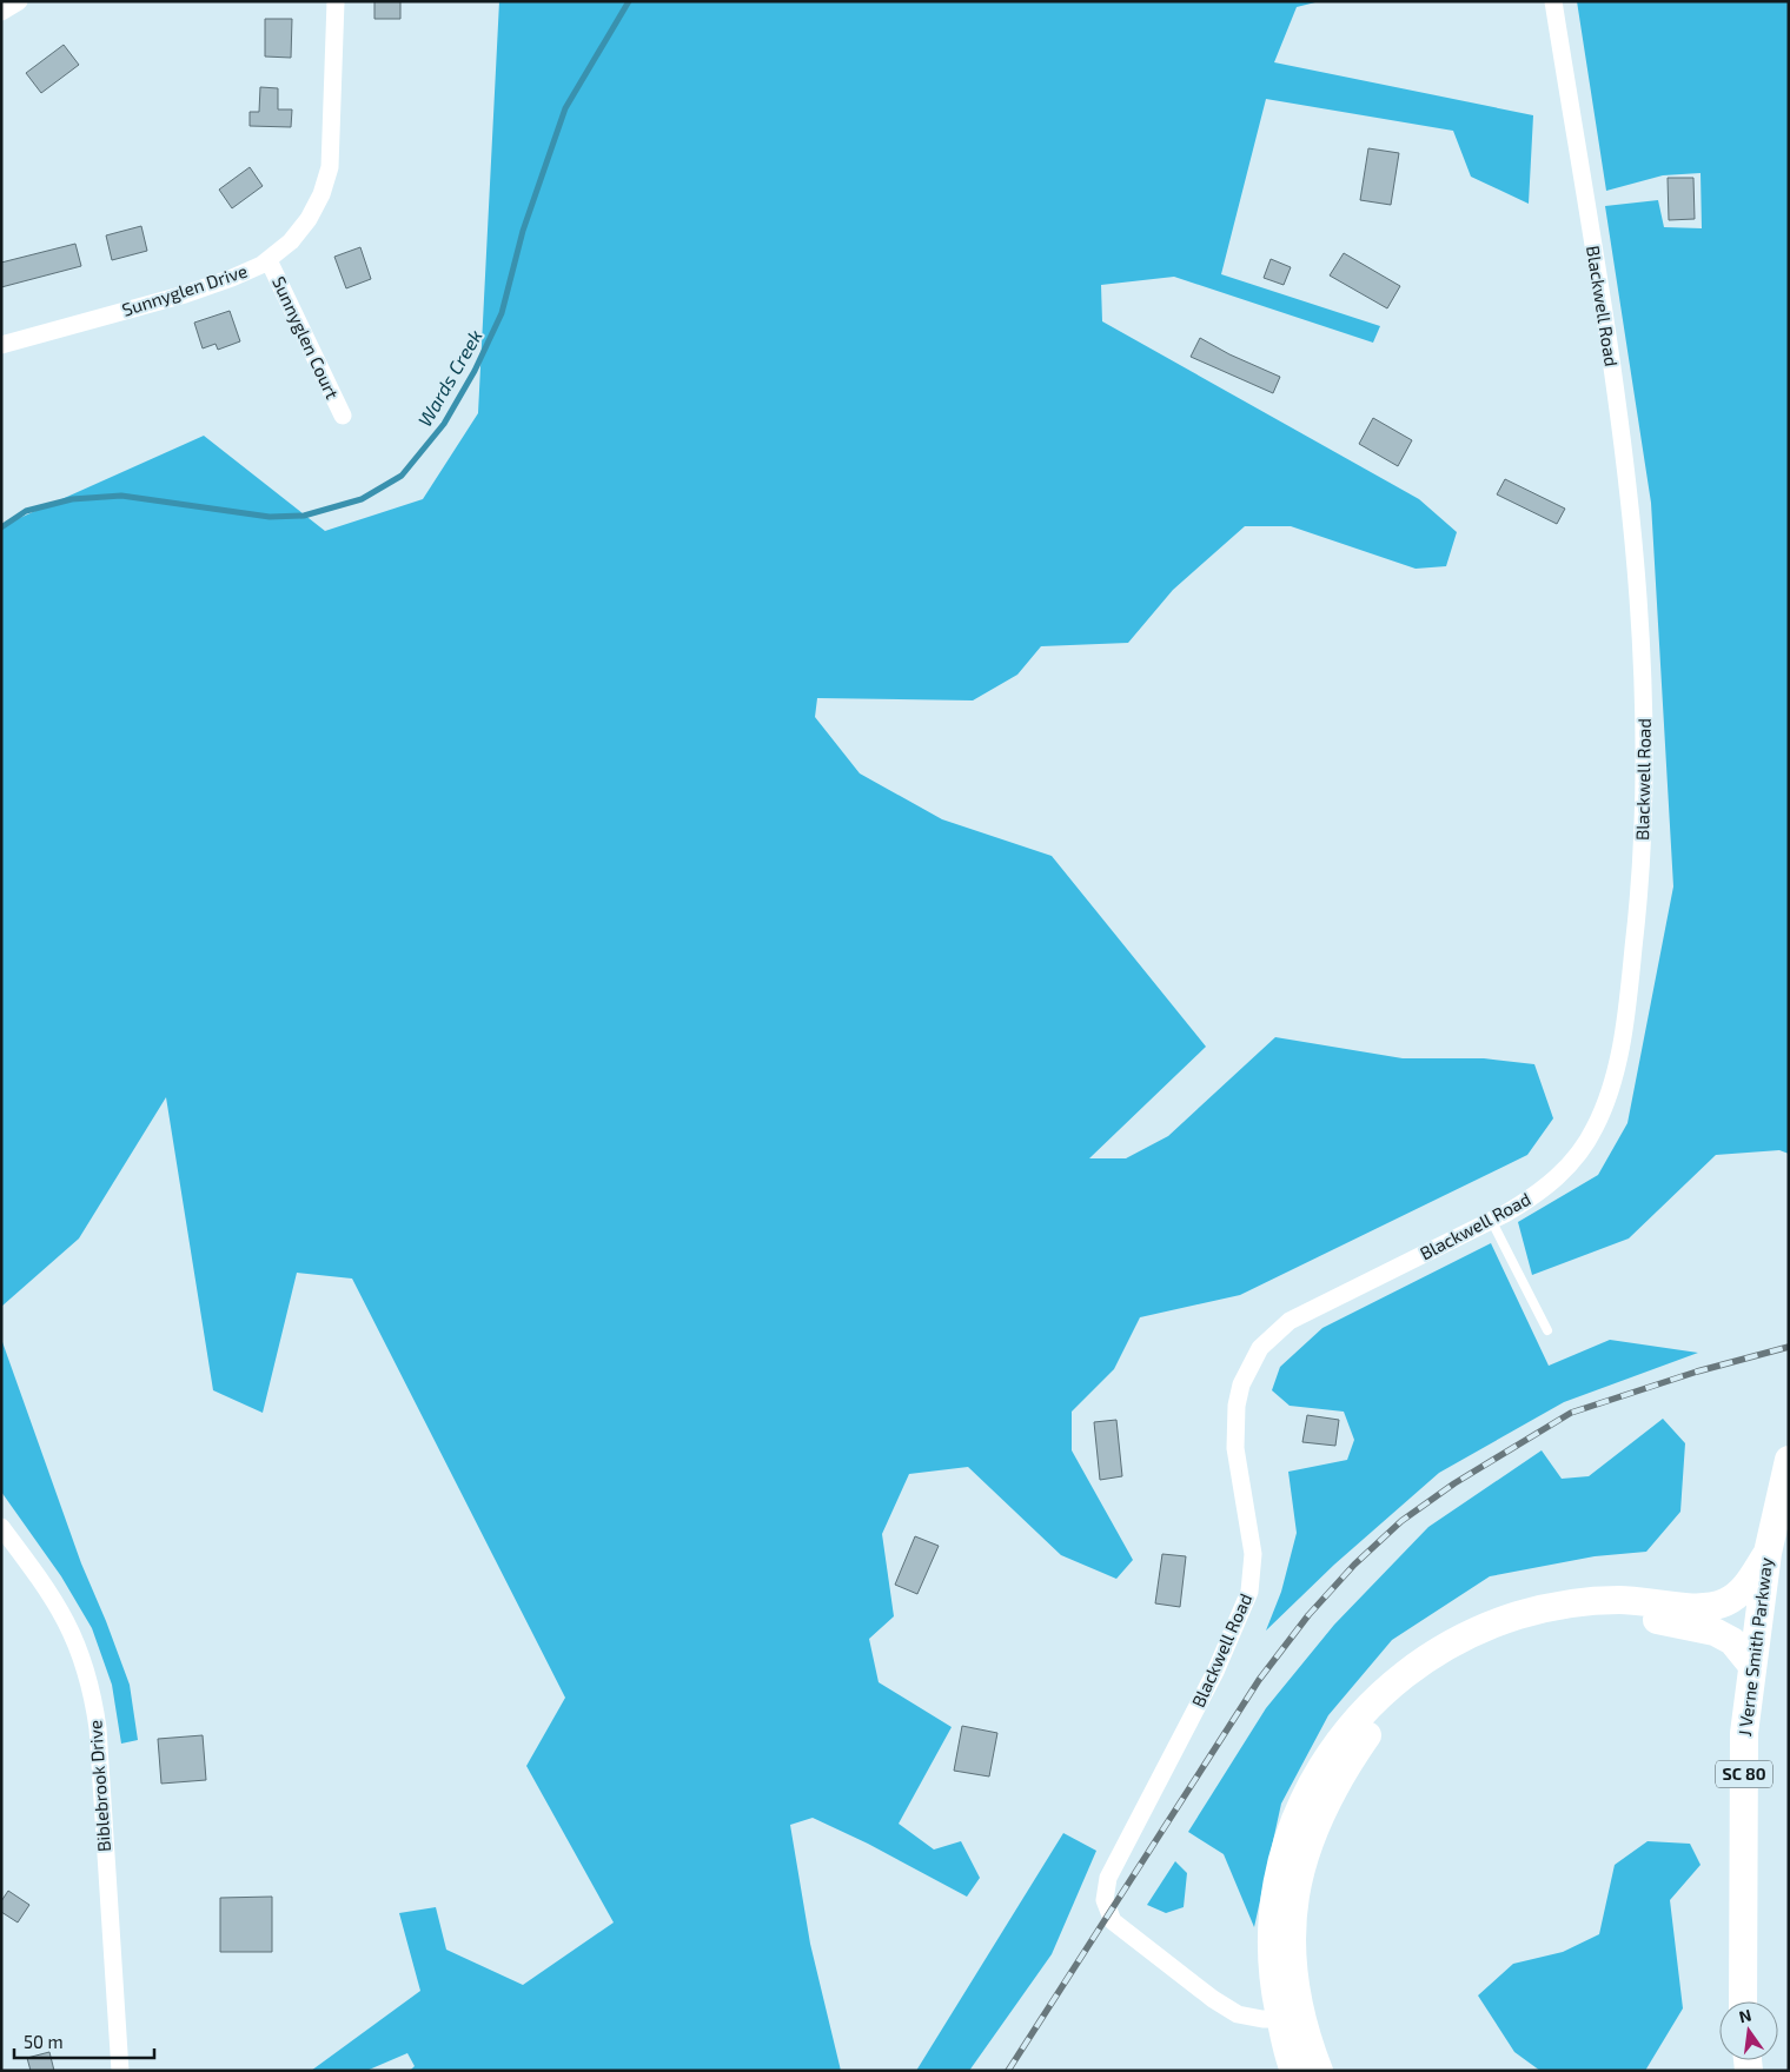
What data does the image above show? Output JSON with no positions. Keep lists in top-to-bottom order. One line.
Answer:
{"streets":{"main road":["J Verne Smith Parkway","SC 80"],"street":["Sunnyglen Drive","Blackwell Road","Sunnyglen Court","Biblebrook Drive"]},"crossings":[["Sunnyglen Drive","Sunnyglen Court"]],"water":["Wards Creek"],"scale_bar":"50 m","north":"top"}
